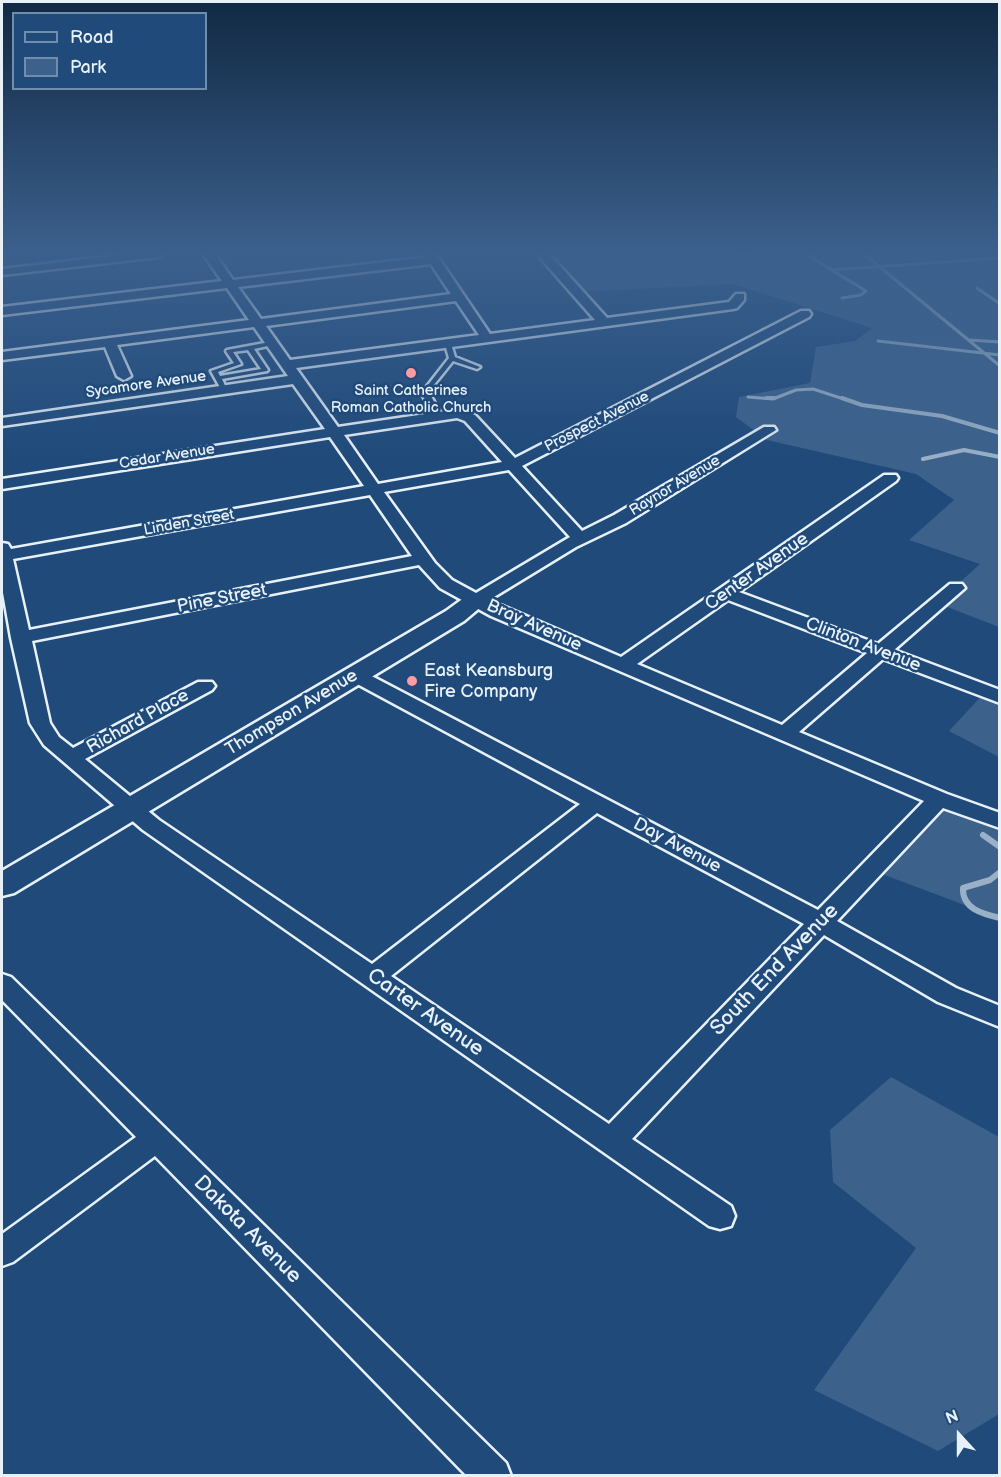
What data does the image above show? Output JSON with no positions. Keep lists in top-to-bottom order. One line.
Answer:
{"streets":{"street":["Sycamore Avenue","Prospect Avenue","Cedar Avenue","Raynor Avenue","Linden Street","Center Avenue","Pine Street","Bray Avenue","Clinton Avenue","Thompson Avenue","Richard Place","Day Avenue","South End Avenue","Carter Avenue","Dakota Avenue"]},"crossings":[["Sycamore Avenue","Bray Avenue"],["Prospect Avenue","Cedar Avenue"],["Prospect Avenue","Linden Street"],["Prospect Avenue","Bray Avenue"],["Cedar Avenue","Bray Avenue"],["Raynor Avenue","Thompson Avenue"],["Linden Street","Bray Avenue"],["Linden Street","Carter Avenue"],["Center Avenue","Bray Avenue"],["Center Avenue","Clinton Avenue"],["Pine Street","Bray Avenue"],["Pine Street","Carter Avenue"],["Bray Avenue","Thompson Avenue"],["Bray Avenue","South End Avenue"],["Thompson Avenue","Day Avenue"],["Thompson Avenue","Carter Avenue"],["Richard Place","Carter Avenue"],["Day Avenue","South End Avenue"],["South End Avenue","Carter Avenue"]],"places":["Saint Catherines Roman Catholic Church","East Keansburg Fire Company"],"legend":["Road","Park"],"north":"top"}
